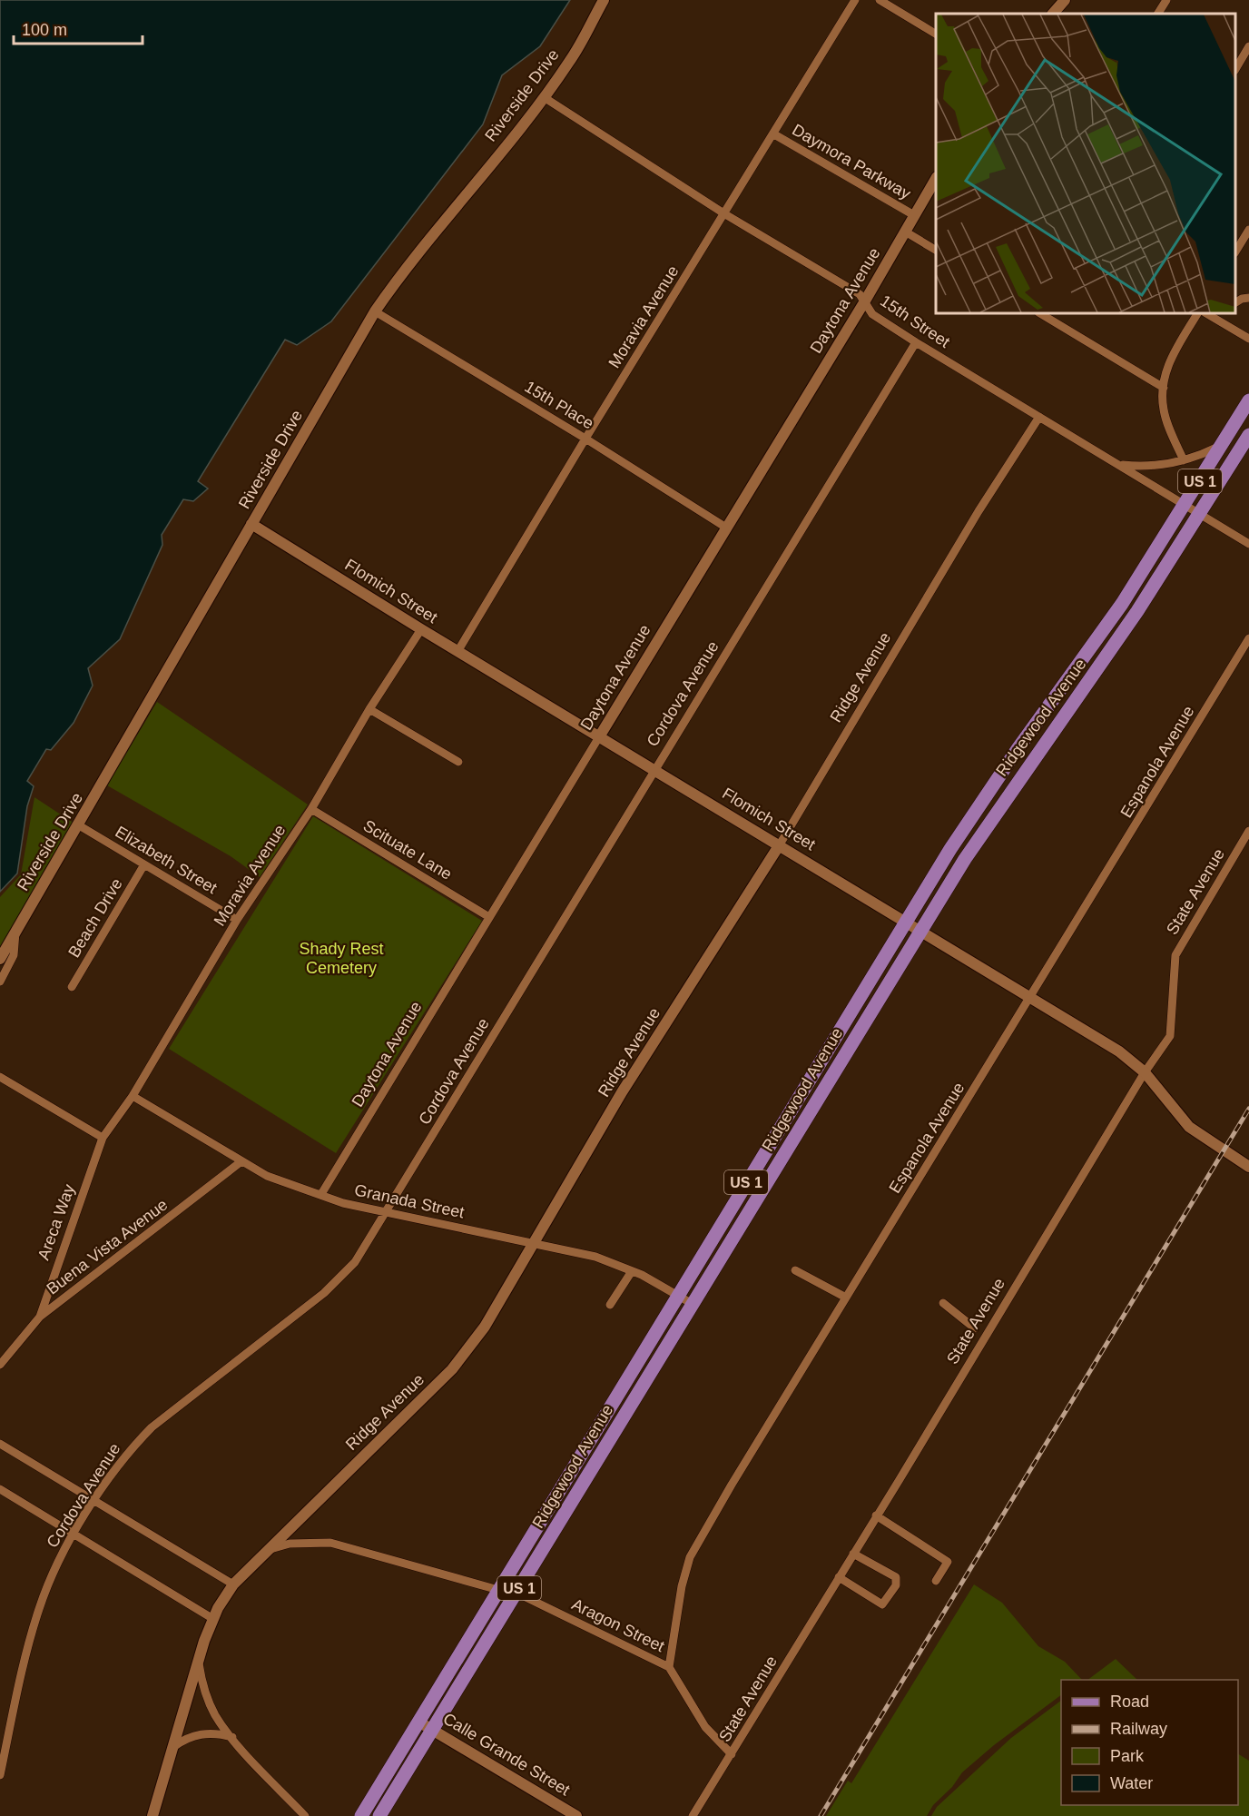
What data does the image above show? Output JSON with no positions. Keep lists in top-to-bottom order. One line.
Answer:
{"streets":{"main road":["US 1","Ridgewood Avenue"],"street":["Riverside Drive","Daymora Parkway","Daytona Avenue","Moravia Avenue","15th Street","15th Place","Flomich Street","Ridge Avenue","Cordova Avenue","Espanola Avenue","Scituate Lane","Elizabeth Street","State Avenue","Beach Drive","Granada Street","Areca Way","Buena Vista Avenue","Aragon Street","Calle Grande Street"]},"crossings":[["Riverside Drive","15th Street"],["Riverside Drive","15th Place"],["Riverside Drive","Flomich Street"],["Riverside Drive","Elizabeth Street"],["Daymora Parkway","Daytona Avenue"],["Daymora Parkway","Moravia Avenue"],["Daytona Avenue","15th Street"],["Daytona Avenue","15th Place"],["Daytona Avenue","Flomich Street"],["Daytona Avenue","Scituate Lane"],["Daytona Avenue","Granada Street"],["Moravia Avenue","15th Street"],["Moravia Avenue","15th Place"],["Moravia Avenue","Flomich Street"],["Moravia Avenue","Scituate Lane"],["Moravia Avenue","Elizabeth Street"],["Moravia Avenue","Granada Street"],["Moravia Avenue","Areca Way"],["15th Street","US 1"],["15th Street","Ridge Avenue"],["15th Street","Cordova Avenue"],["15th Street","Ridgewood Avenue"],["US 1","Ridgewood Avenue"],["Flomich Street","Ridge Avenue"],["Flomich Street","Cordova Avenue"],["Flomich Street","Ridgewood Avenue"],["Flomich Street","Espanola Avenue"],["Flomich Street","State Avenue"],["Ridge Avenue","Granada Street"],["Cordova Avenue","Granada Street"],["Ridgewood Avenue","Granada Street"],["Ridgewood Avenue","Aragon Street"],["Ridgewood Avenue","Calle Grande Street"],["Espanola Avenue","Aragon Street"],["Elizabeth Street","Beach Drive"],["State Avenue","Aragon Street"],["Granada Street","Buena Vista Avenue"],["Areca Way","Buena Vista Avenue"]],"parks":["Shady Rest Cemetery"],"legend":["Road","Railway","Park","Water"],"scale_bar":"100 m"}
